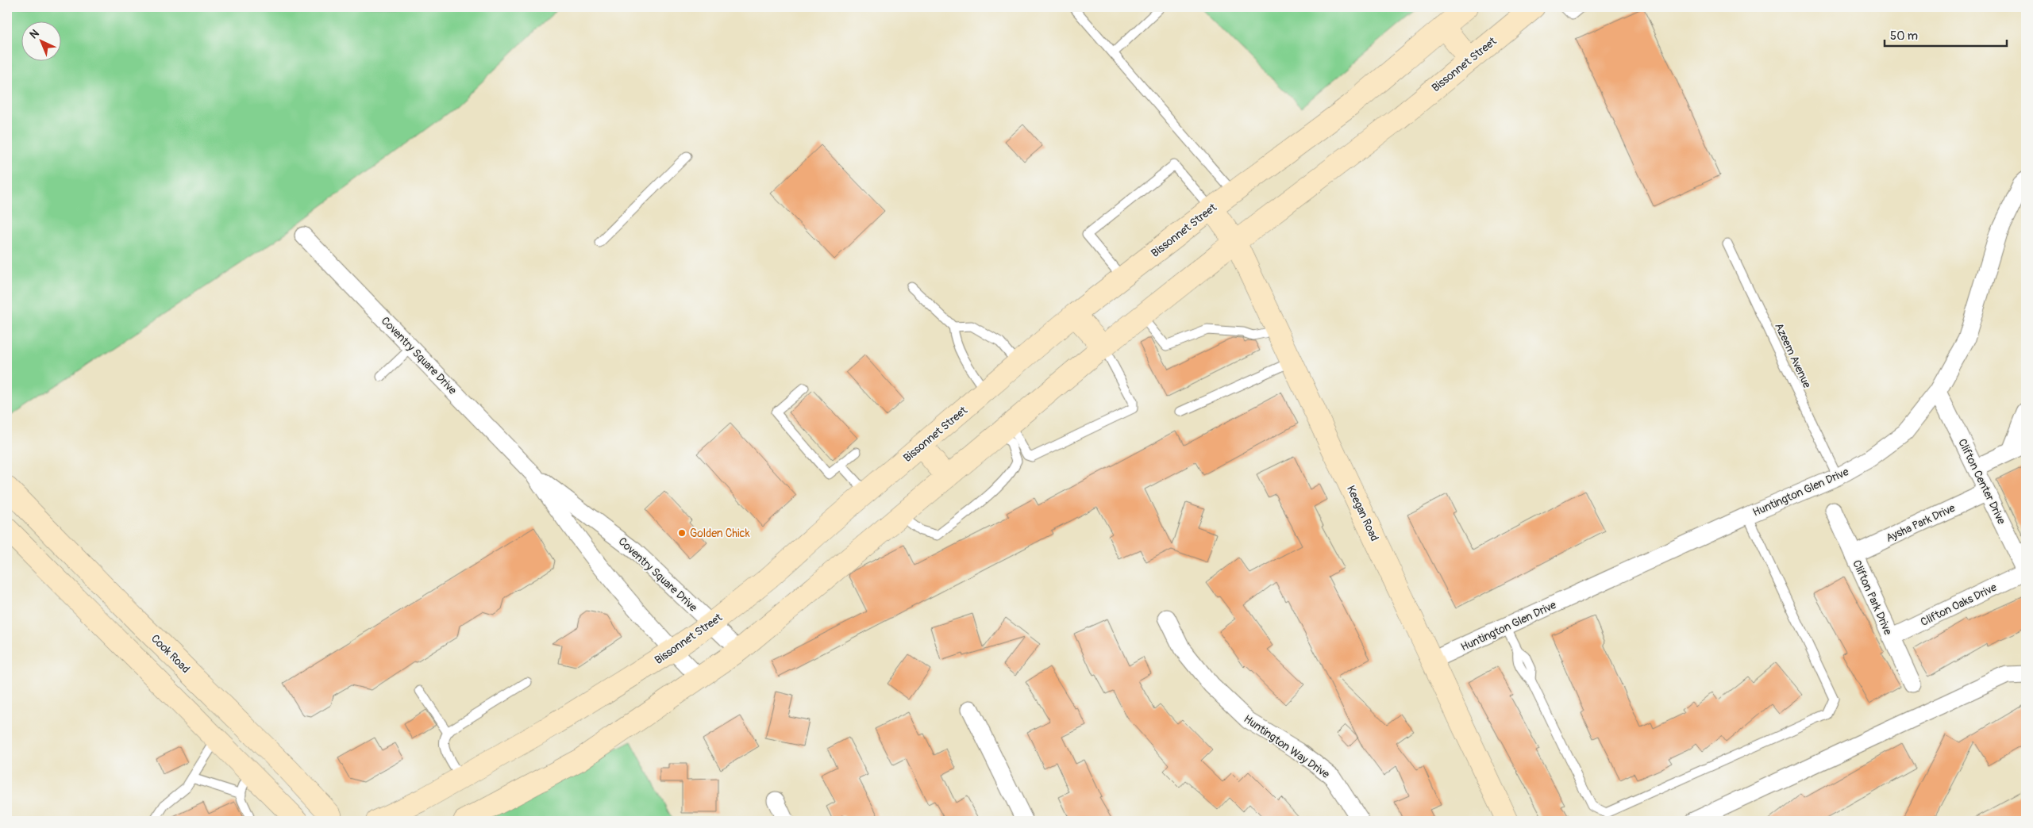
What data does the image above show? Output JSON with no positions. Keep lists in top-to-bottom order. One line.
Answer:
{"streets":{"main road":["Bissonnet Street","Keegan Road","Cook Road"],"street":["Coventry Square Drive","Clifton Center Drive","Huntington Glen Drive","Aysha Park Drive","Clifton Park Drive","Clifton Oaks Drive","Huntington Way Drive"],"lane":["Azeem Avenue"]},"crossings":[["Bissonnet Street","Coventry Square Drive"],["Bissonnet Street","Keegan Road"],["Azeem Avenue","Huntington Glen Drive"],["Clifton Center Drive","Huntington Glen Drive"],["Clifton Center Drive","Aysha Park Drive"],["Clifton Center Drive","Clifton Oaks Drive"],["Huntington Glen Drive","Keegan Road"],["Aysha Park Drive","Clifton Park Drive"],["Clifton Park Drive","Clifton Oaks Drive"]],"places":["Golden Chick"],"scale_bar":"50 m","north":"top left"}
